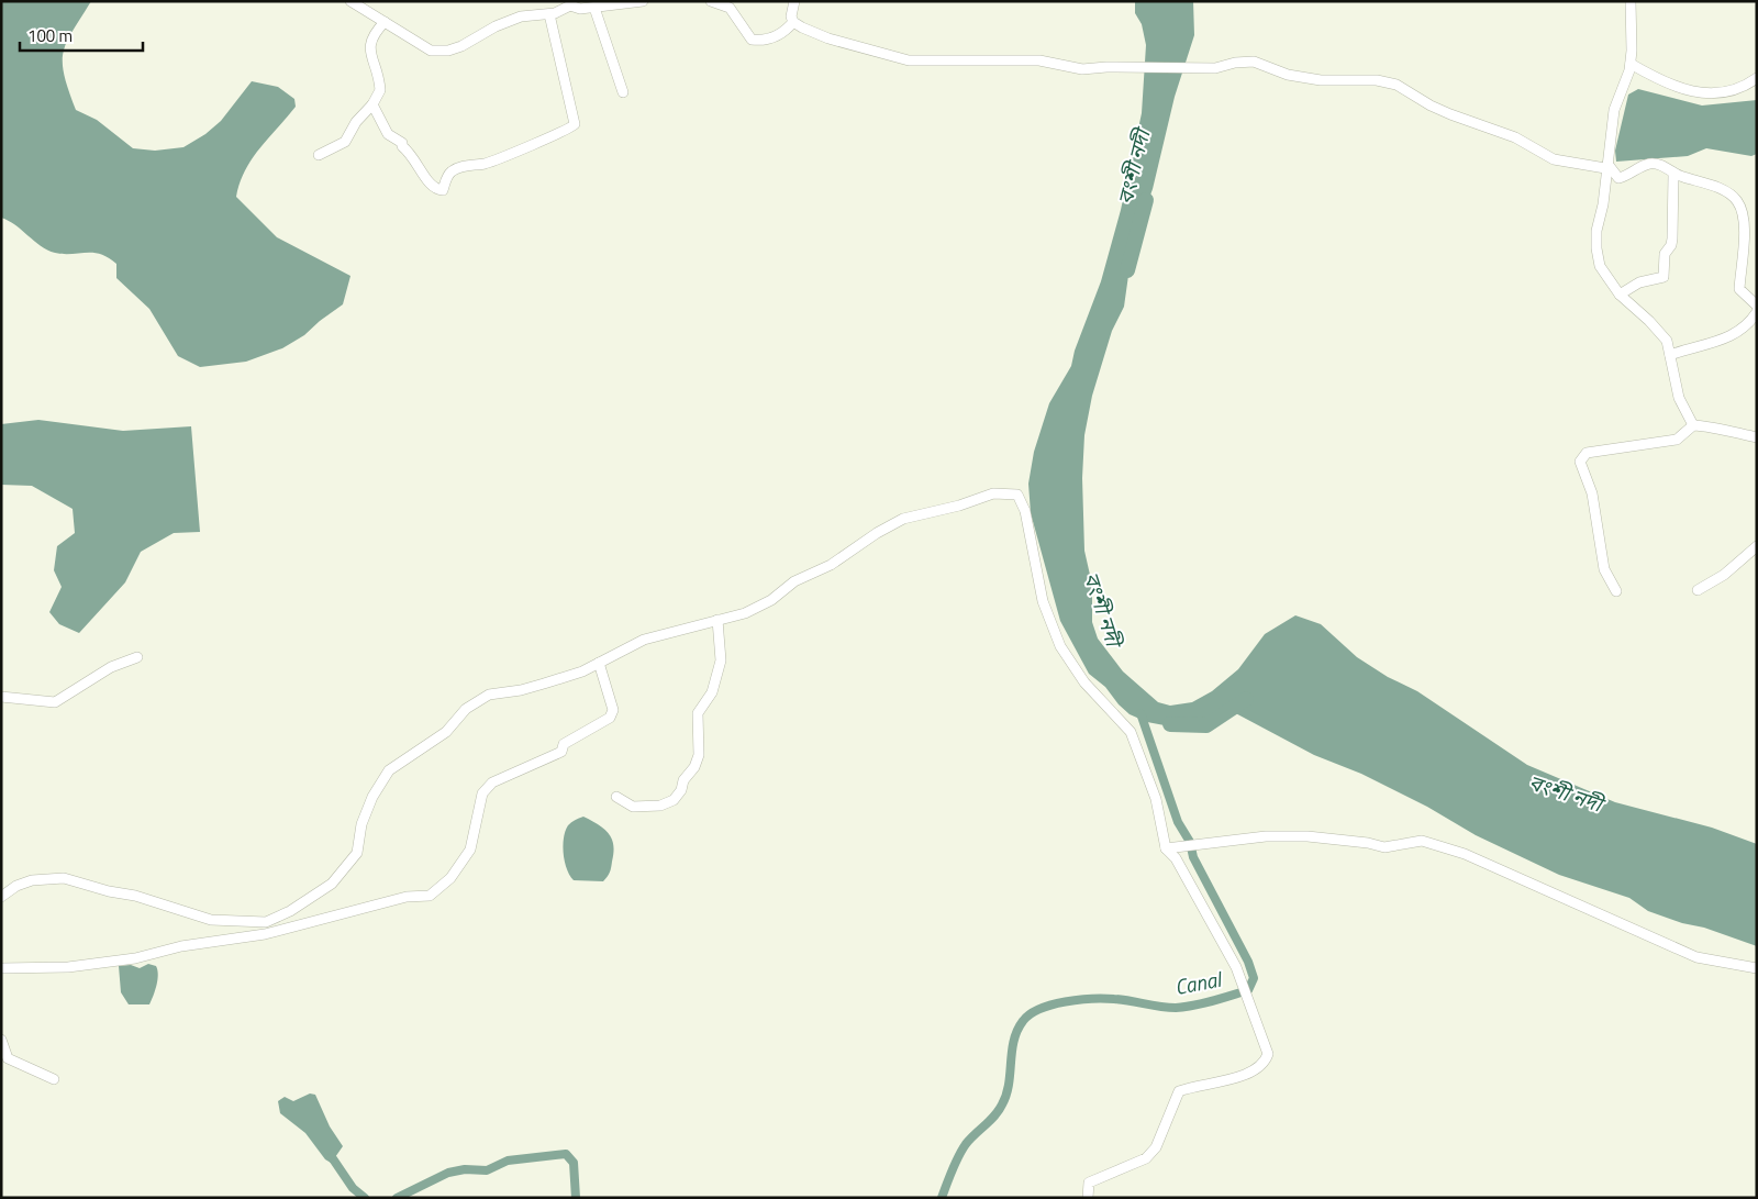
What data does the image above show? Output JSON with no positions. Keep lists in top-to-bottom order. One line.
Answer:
{"water":["বংশী নদী","Canal"],"scale_bar":"100 m"}
